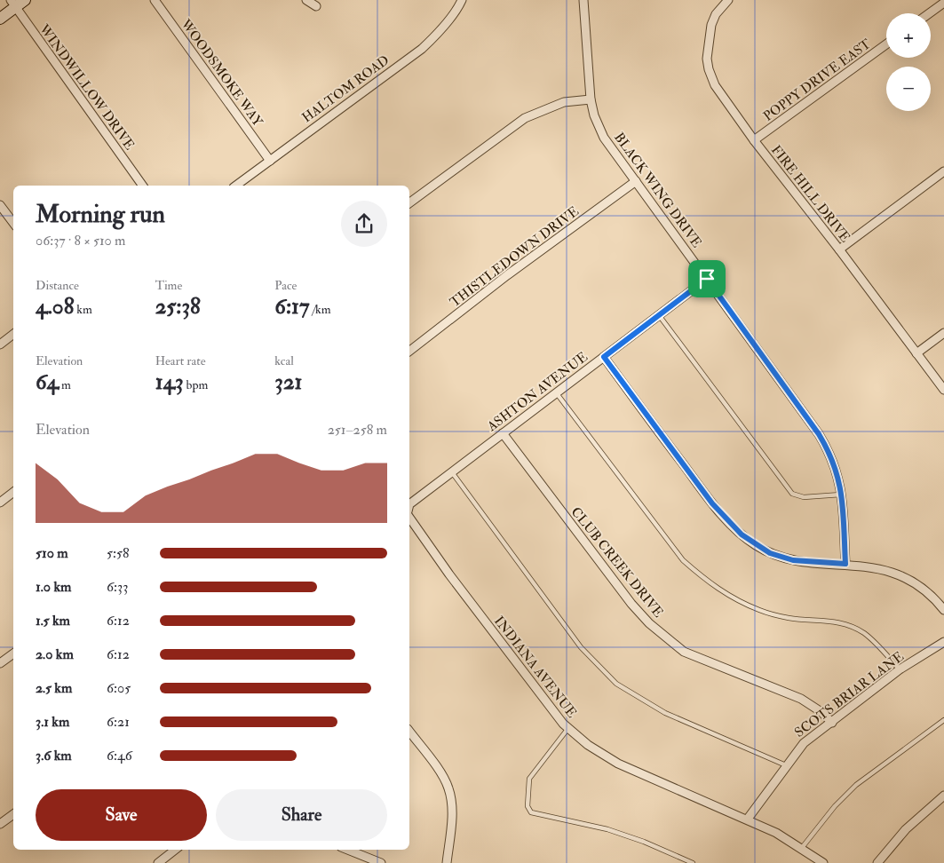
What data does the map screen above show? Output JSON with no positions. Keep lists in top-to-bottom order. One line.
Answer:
{"streets":{"street":["WOODSMOKE WAY","POPPY DRIVE EAST","WINDWILLOW DRIVE","HALTOM ROAD","BLACK WING DRIVE","FIRE HILL DRIVE","THISTLEDOWN DRIVE","ASHTON AVENUE","CLUB CREEK DRIVE","INDIANA AVENUE","SCOTS BRIAR LANE"]},"crossings":[["WOODSMOKE WAY","HALTOM ROAD"],["POPPY DRIVE EAST","FIRE HILL DRIVE"],["BLACK WING DRIVE","THISTLEDOWN DRIVE"],["BLACK WING DRIVE","ASHTON AVENUE"],["ASHTON AVENUE","CLUB CREEK DRIVE"],["CLUB CREEK DRIVE","SCOTS BRIAR LANE"],["INDIANA AVENUE","SCOTS BRIAR LANE"]],"page":{"map_buttons":["+","−"],"heading":["Morning run","06:37 · 8 × 510 m"],"stats":[["Distance","4.08 km"],["Time","25:38"],["Pace","6:17 /km"],["Elevation","64 m"],["Heart rate","143 bpm"],["kcal","321"]],"chart":["Elevation","251–258 m"],"list":[{"name":"510 m","note":"5:58"},{"name":"1.0 km","note":"6:33"},{"name":"1.5 km","note":"6:12"},{"name":"2.0 km","note":"6:12"},{"name":"2.5 km","note":"6:05"},{"name":"3.1 km","note":"6:21"},{"name":"3.6 km","note":"6:46"}],"buttons":["Save","Share"]}}
